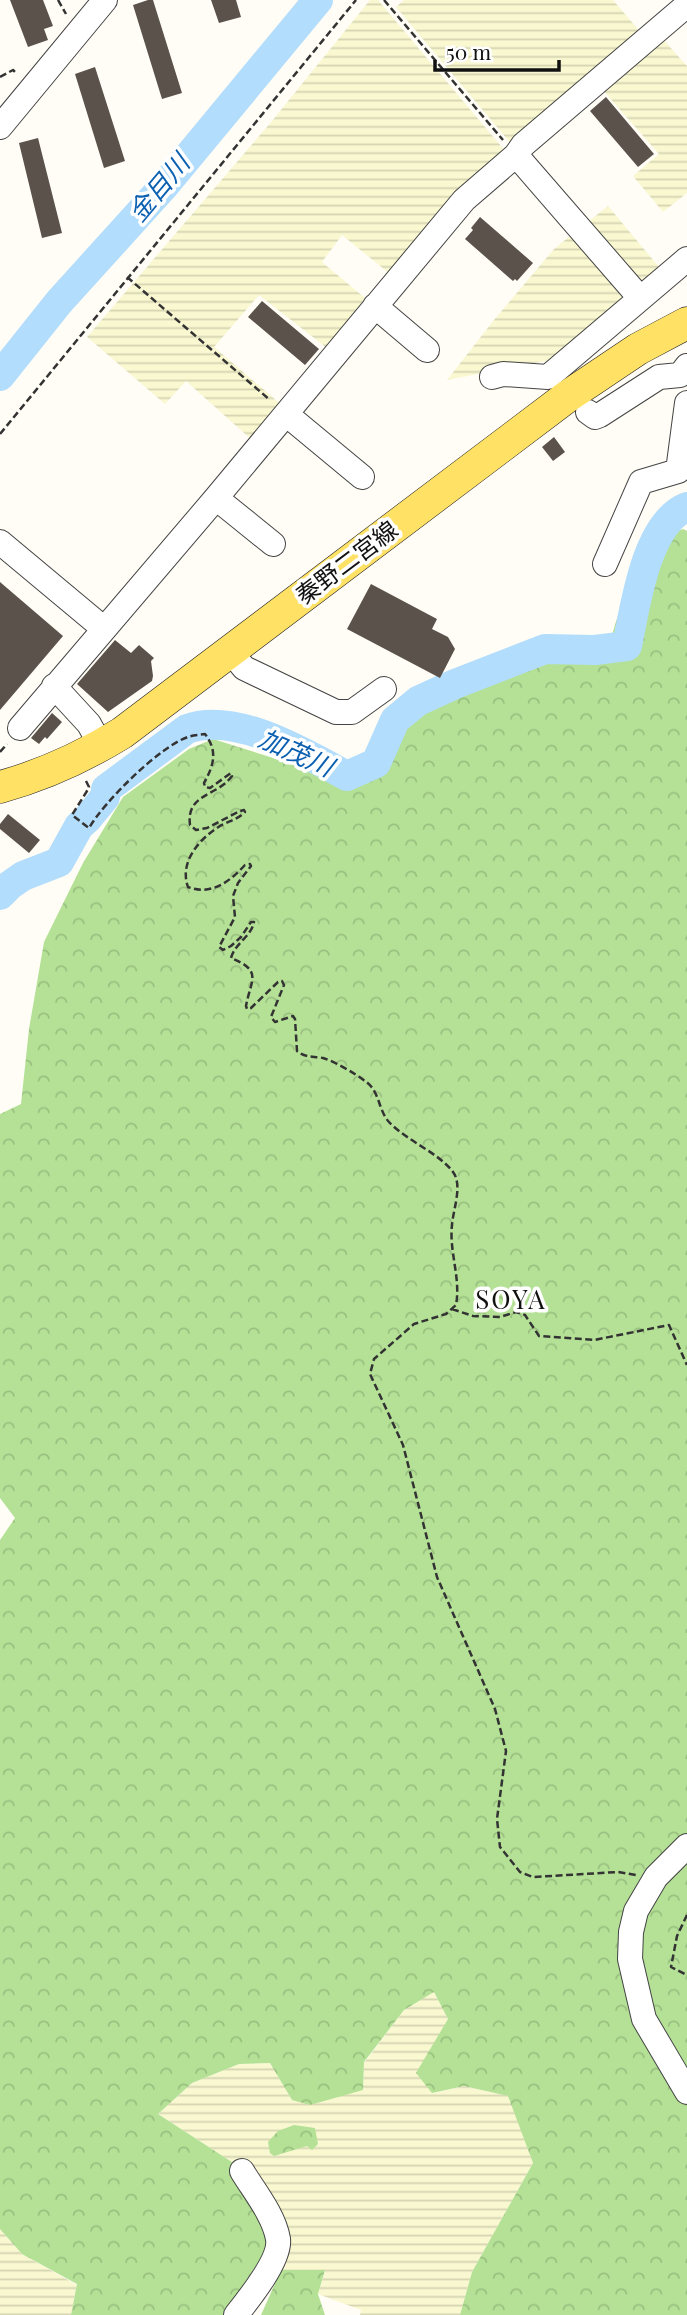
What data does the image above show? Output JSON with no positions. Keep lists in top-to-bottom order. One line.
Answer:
{"streets":{"main road":["秦野二宮線"]},"districts":["SOYA"],"water":["金目川","加茂川"],"scale_bar":"50 m"}
